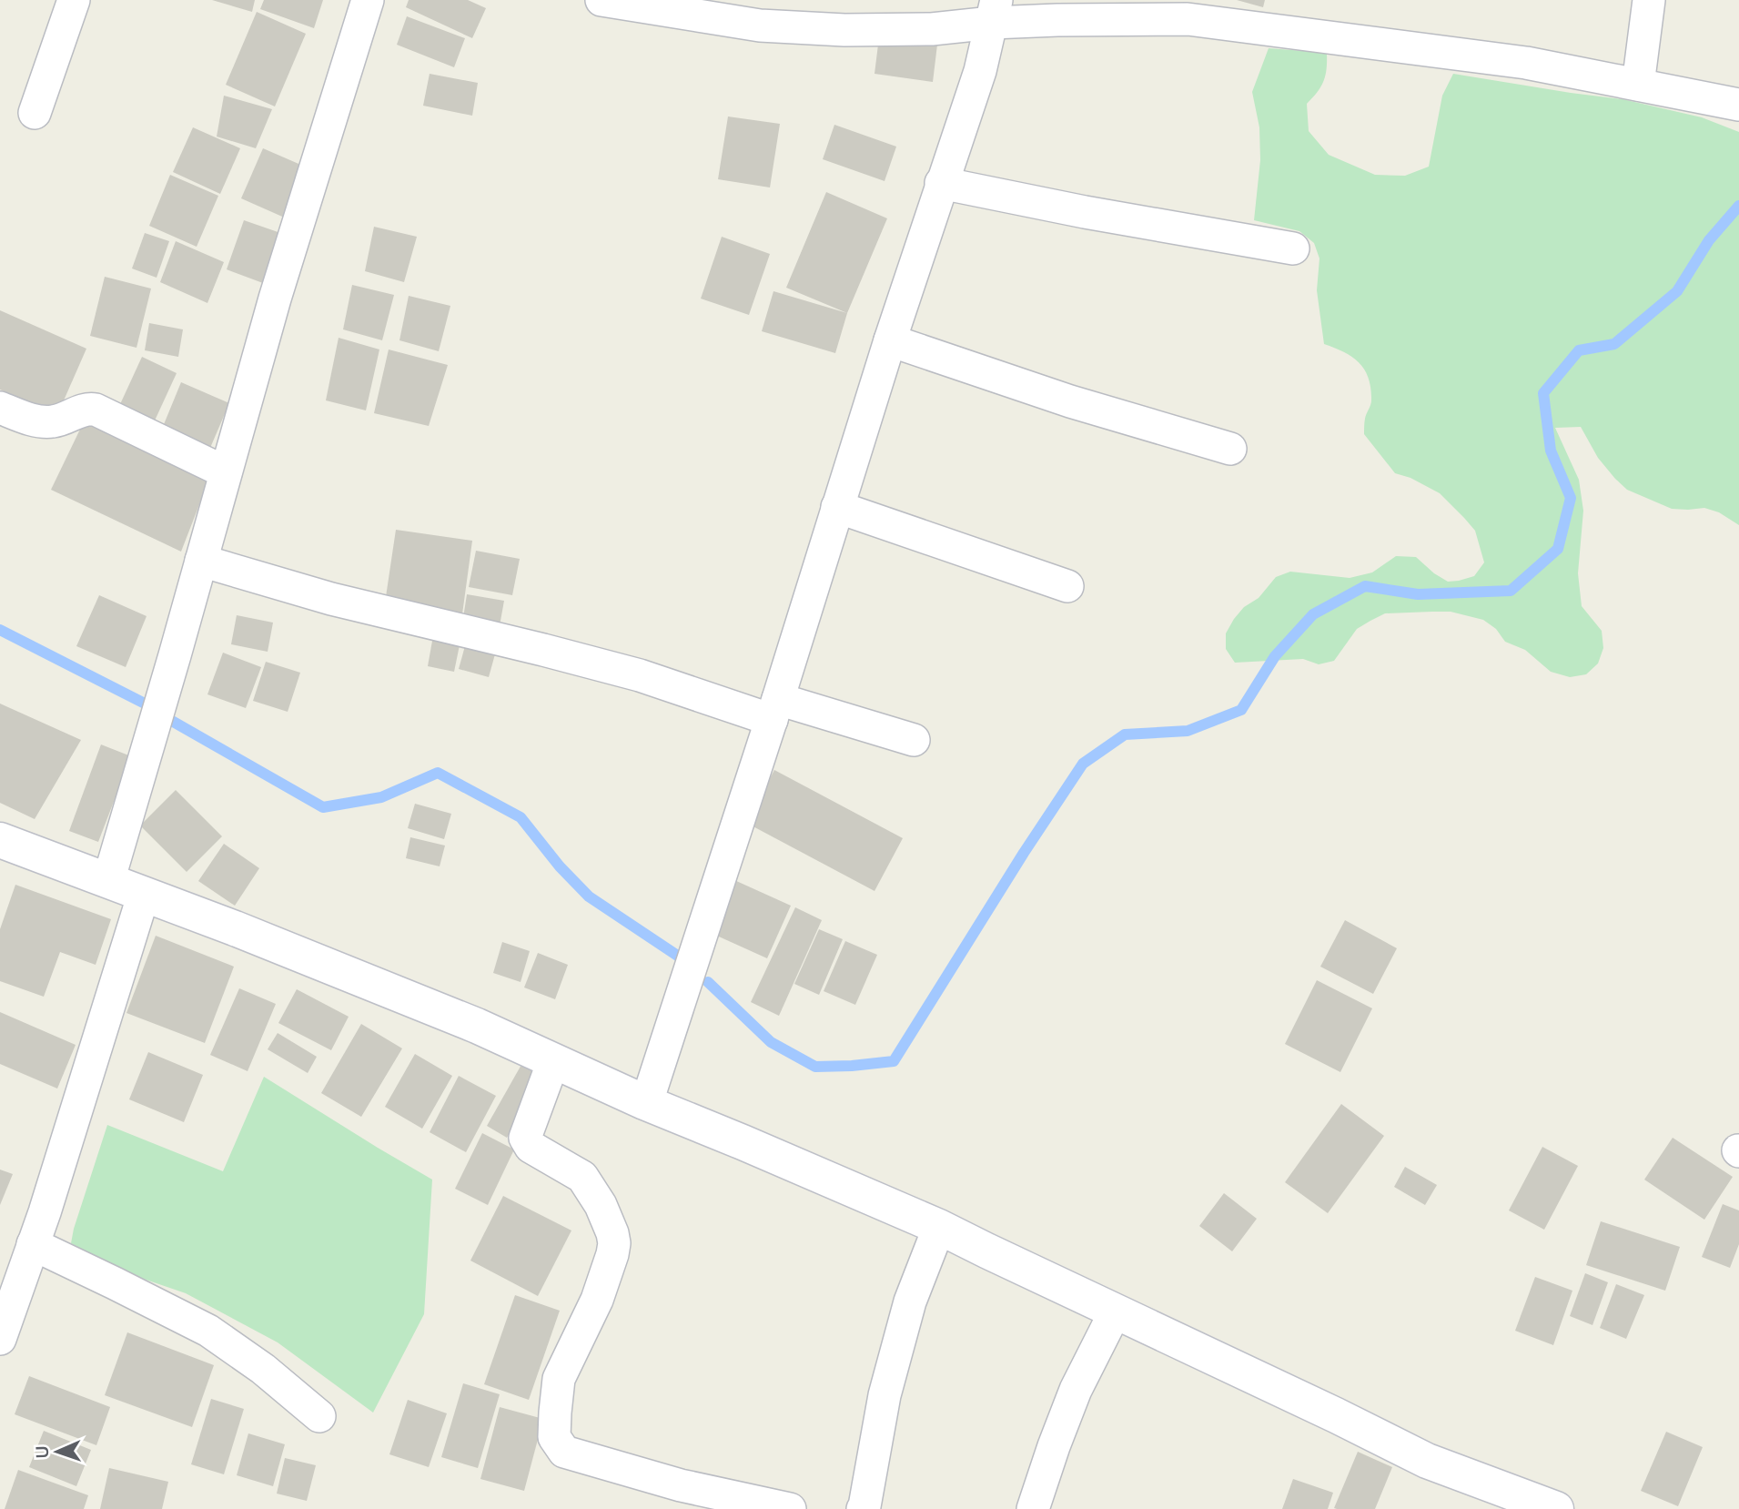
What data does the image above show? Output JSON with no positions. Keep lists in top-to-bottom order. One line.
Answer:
{"north":"left"}
